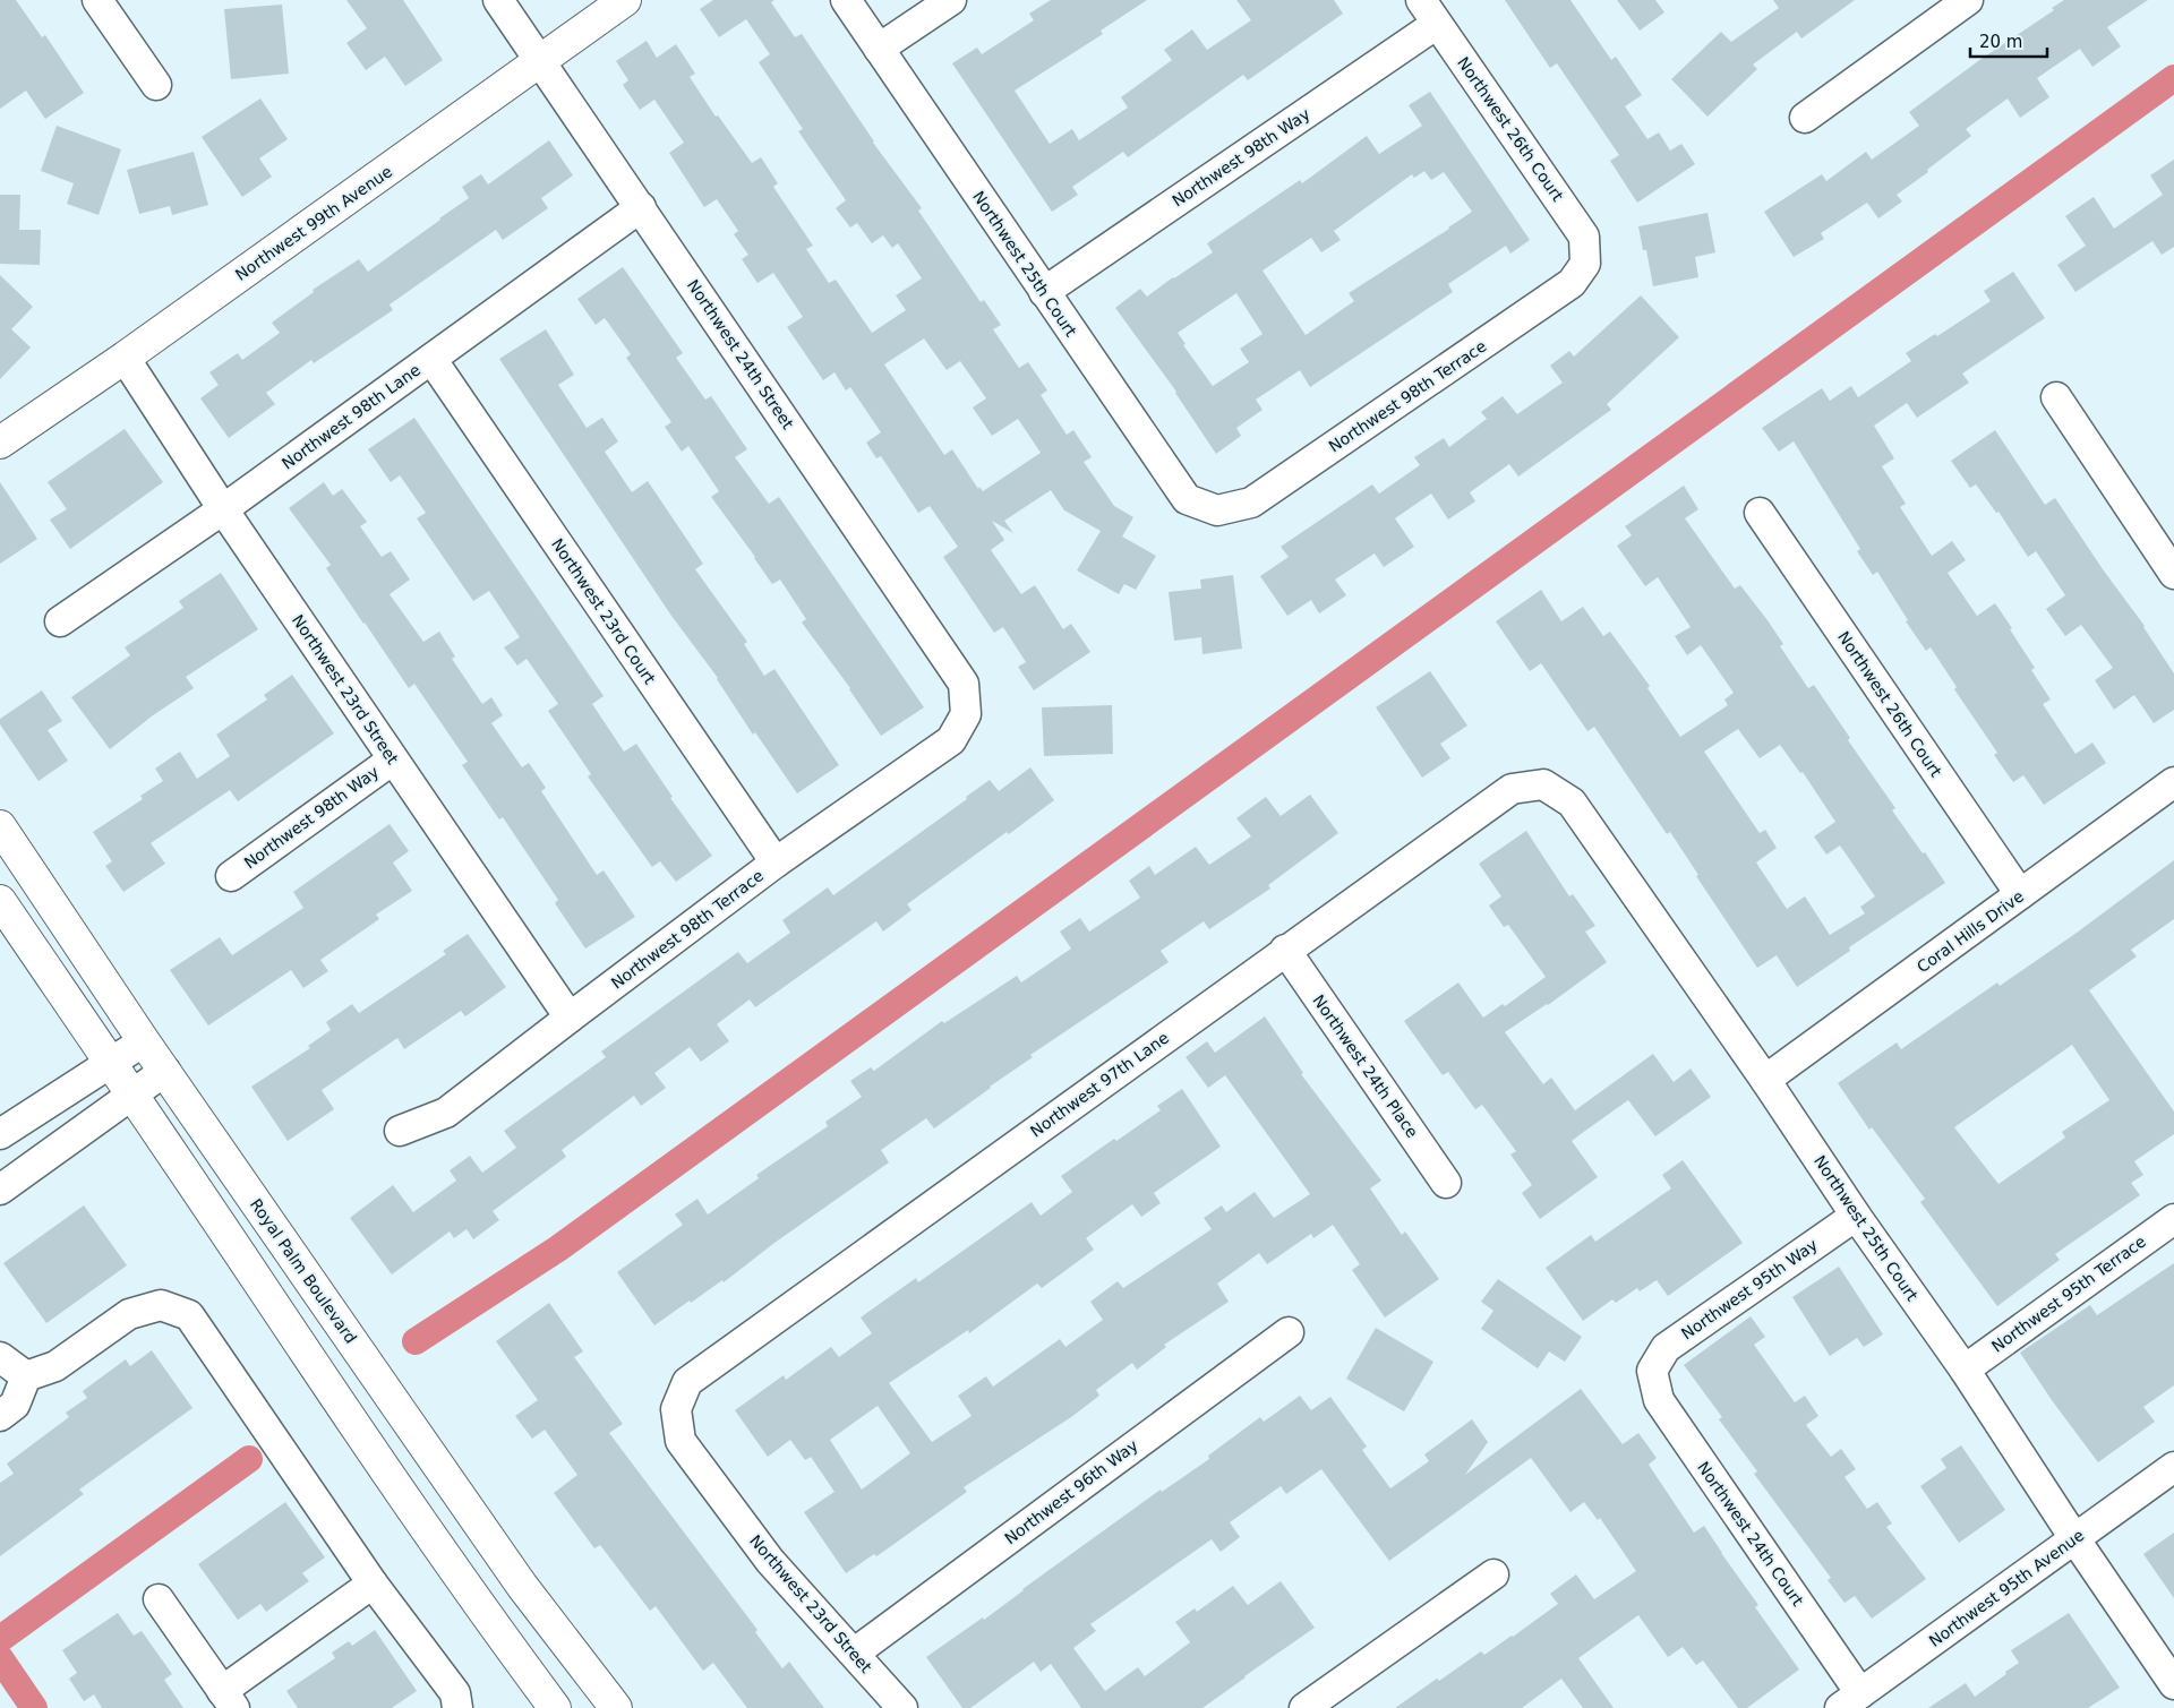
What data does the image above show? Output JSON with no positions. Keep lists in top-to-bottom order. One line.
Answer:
{"streets":{"main road":["Northwest 99th Avenue","Royal Palm Boulevard"],"street":["Northwest 26th Court","Northwest 98th Way","Northwest 25th Court","Northwest 24th Street","Northwest 98th Terrace","Northwest 98th Lane","Northwest 23rd Court","Northwest 23rd Street","Coral Hills Drive","Northwest 24th Place","Northwest 97th Lane","Northwest 95th Way","Northwest 95th Terrace","Northwest 96th Way","Northwest 24th Court","Northwest 95th Avenue"]},"crossings":[["Northwest 26th Court","Northwest 98th Way"],["Northwest 26th Court","Northwest 98th Terrace"],["Northwest 26th Court","Coral Hills Drive"],["Northwest 98th Way","Northwest 25th Court"],["Northwest 98th Way","Northwest 23rd Street"],["Northwest 99th Avenue","Northwest 24th Street"],["Northwest 99th Avenue","Northwest 23rd Street"],["Northwest 25th Court","Northwest 98th Terrace"],["Northwest 25th Court","Coral Hills Drive"],["Northwest 25th Court","Northwest 97th Lane"],["Northwest 25th Court","Northwest 95th Way"],["Northwest 25th Court","Northwest 95th Terrace"],["Northwest 25th Court","Northwest 95th Avenue"],["Northwest 24th Street","Northwest 98th Terrace"],["Northwest 24th Street","Northwest 98th Lane"],["Northwest 98th Terrace","Northwest 23rd Court"],["Northwest 98th Terrace","Northwest 23rd Street"],["Northwest 98th Lane","Northwest 23rd Court"],["Northwest 98th Lane","Northwest 23rd Street"],["Northwest 23rd Street","Northwest 97th Lane"],["Northwest 23rd Street","Northwest 96th Way"],["Northwest 24th Place","Northwest 97th Lane"],["Northwest 95th Way","Northwest 24th Court"],["Northwest 24th Court","Northwest 95th Avenue"]],"scale_bar":"20 m"}
